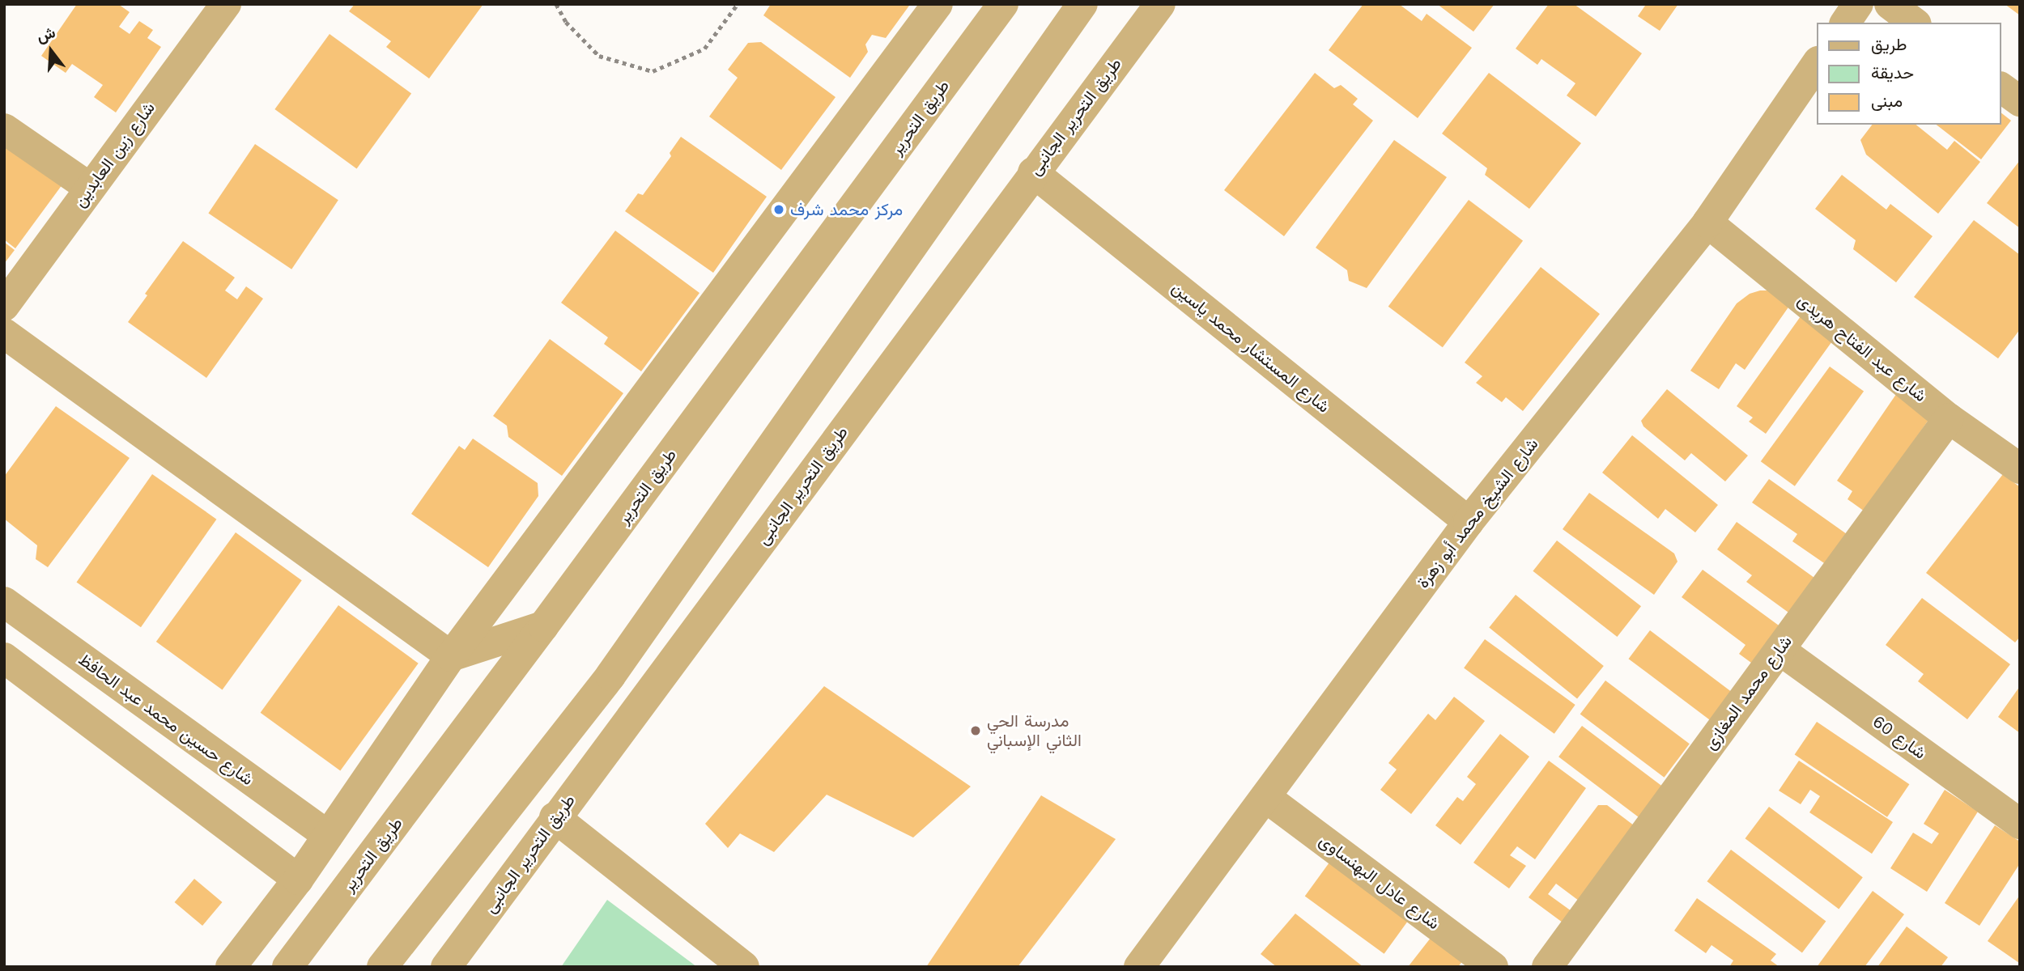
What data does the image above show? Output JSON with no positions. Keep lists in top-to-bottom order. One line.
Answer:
{"streets":{"street":["طريق التحرير الجانبى","طريق التحرير","شارع زين العابدين","شارع المستشار محمد ياسين","شارع عبد الفتاح هريدى","شارع الشيخ محمد أبو زهرة","شارع محمد المغازى","شارع حسين محمد عبد الحافظ","شارع 60","شارع عادل البهنساوى"]},"crossings":[["طريق التحرير الجانبى","شارع المستشار محمد ياسين"],["شارع المستشار محمد ياسين","شارع الشيخ محمد أبو زهرة"],["شارع عبد الفتاح هريدى","شارع الشيخ محمد أبو زهرة"],["شارع عبد الفتاح هريدى","شارع محمد المغازى"],["شارع الشيخ محمد أبو زهرة","شارع عادل البهنساوى"],["شارع محمد المغازى","شارع 60"]],"places":["مركز محمد شرف","مدرسة الحي الثاني الإسباني"],"legend":["طريق","حديقة","مبنى"],"north":"top"}
